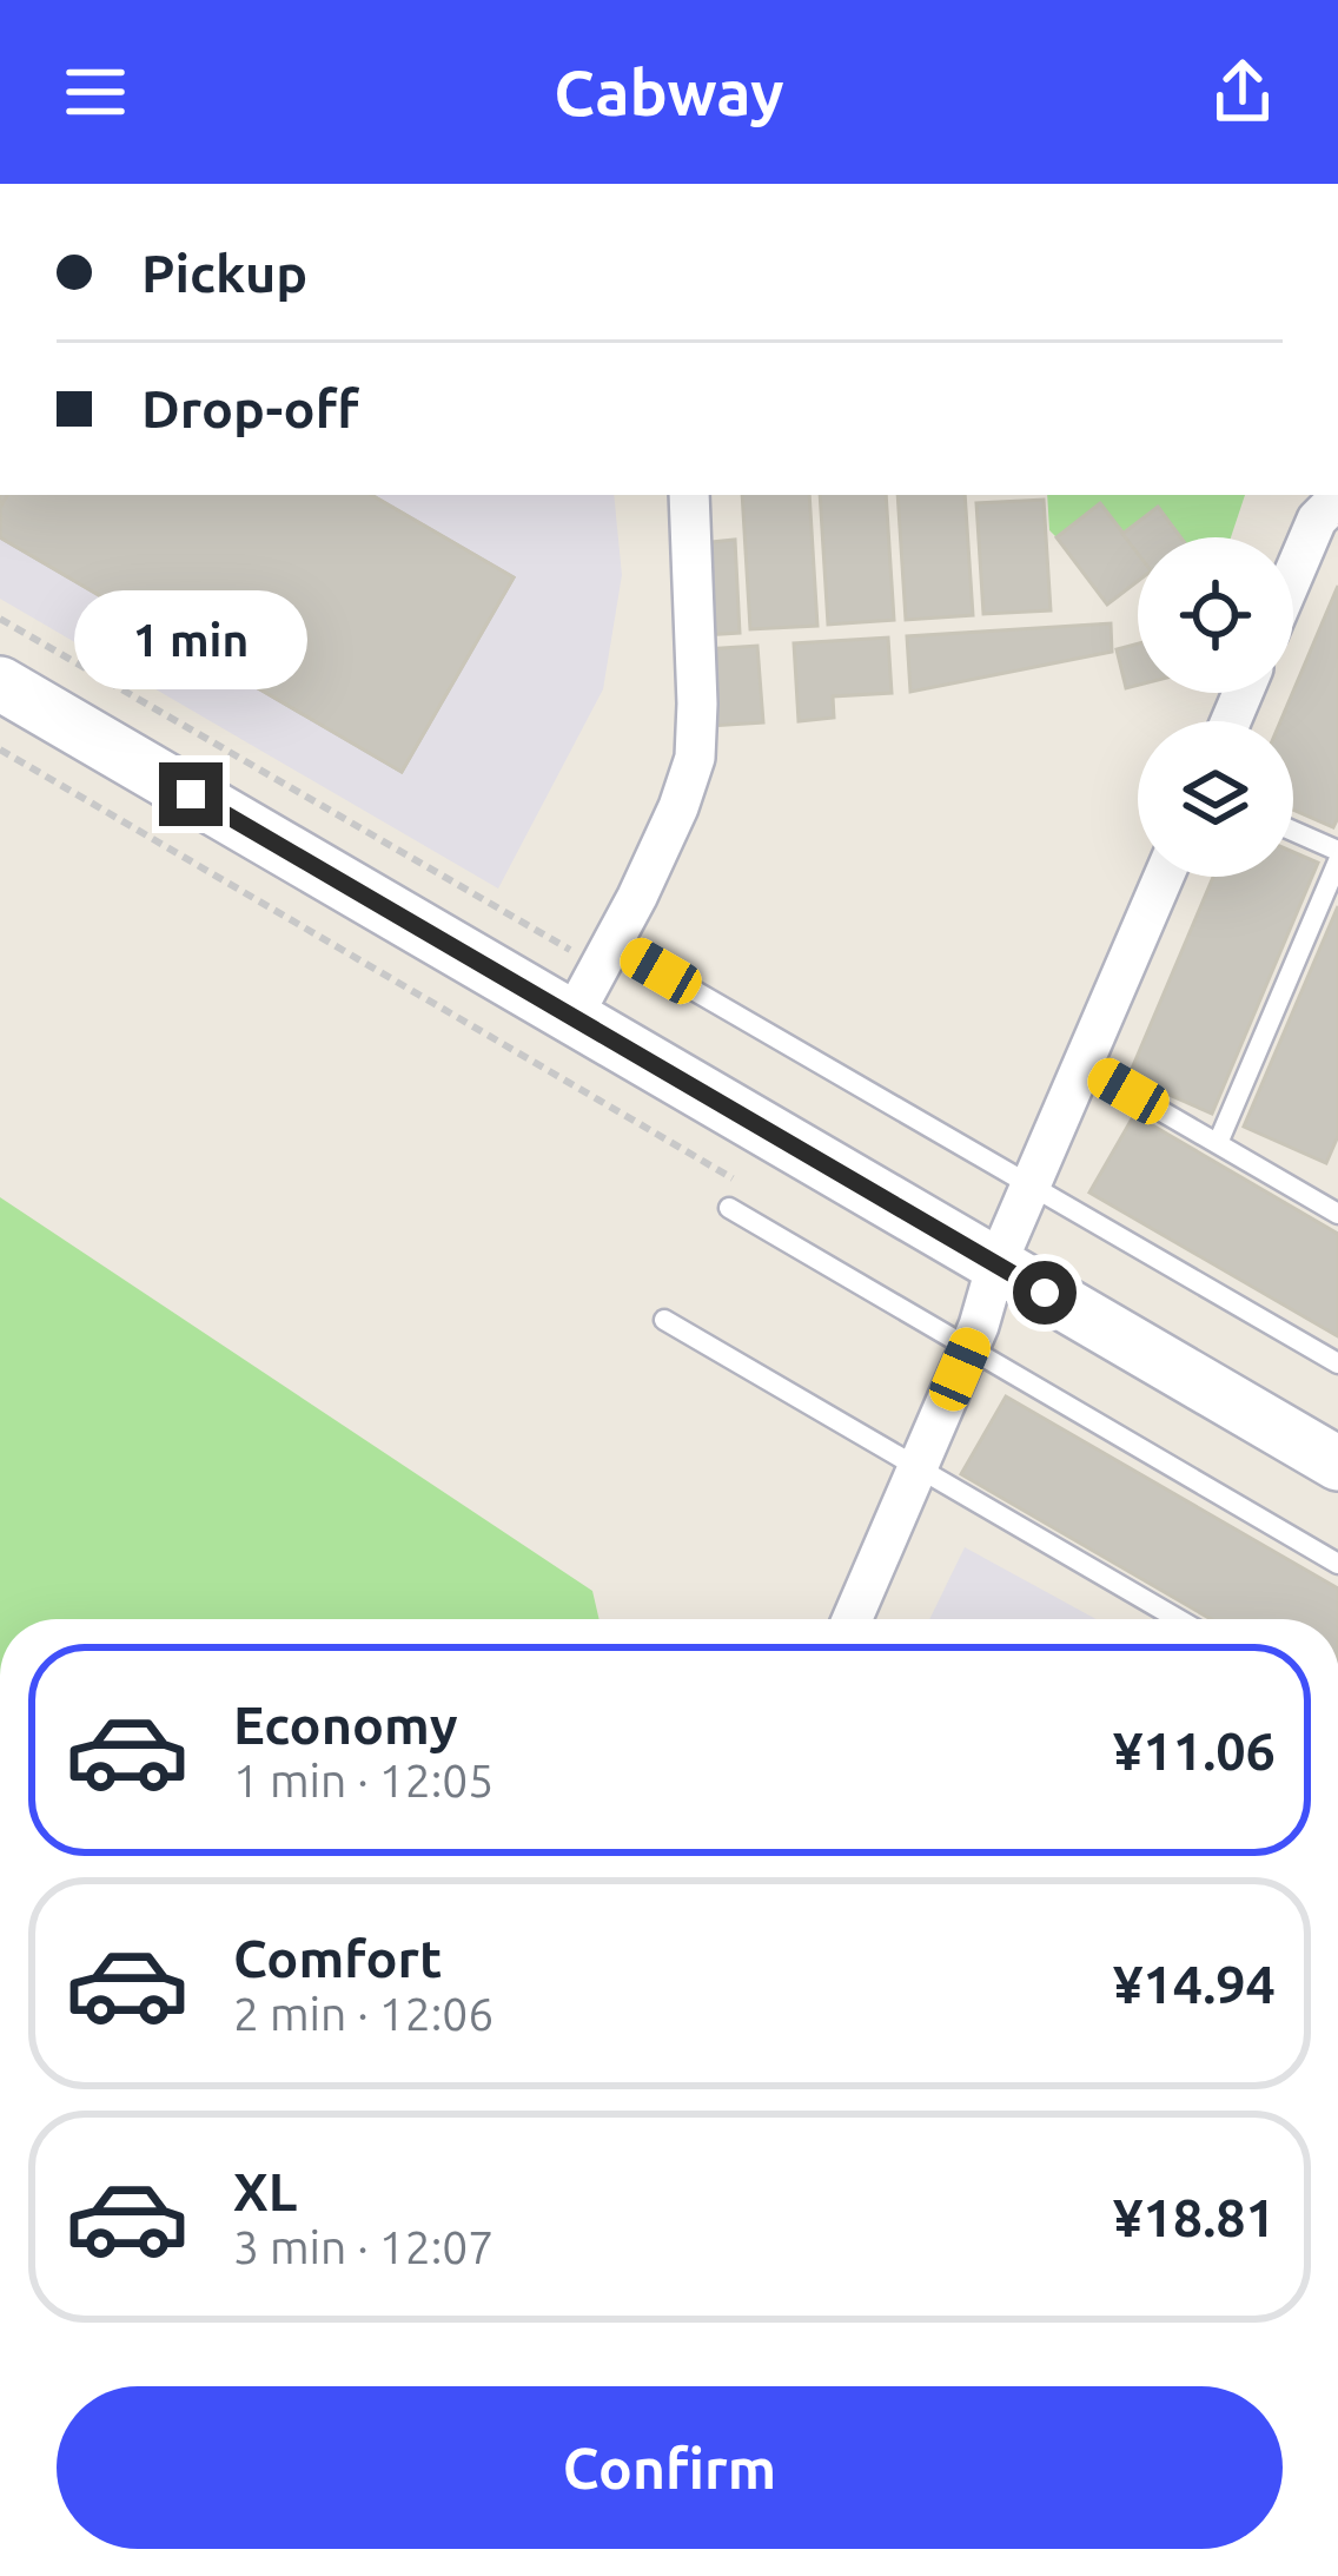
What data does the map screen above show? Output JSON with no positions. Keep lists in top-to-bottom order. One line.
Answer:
{"page":{"header":"Cabway","banner":["Pickup","Drop-off"],"bubble":"1 min","list":[{"name":"Economy","note":"1 min · 12:05","value":"¥11.06"},{"name":"Comfort","note":"2 min · 12:06","value":"¥14.94"},{"name":"XL","note":"3 min · 12:07","value":"¥18.81"}],"buttons":"Confirm"}}
